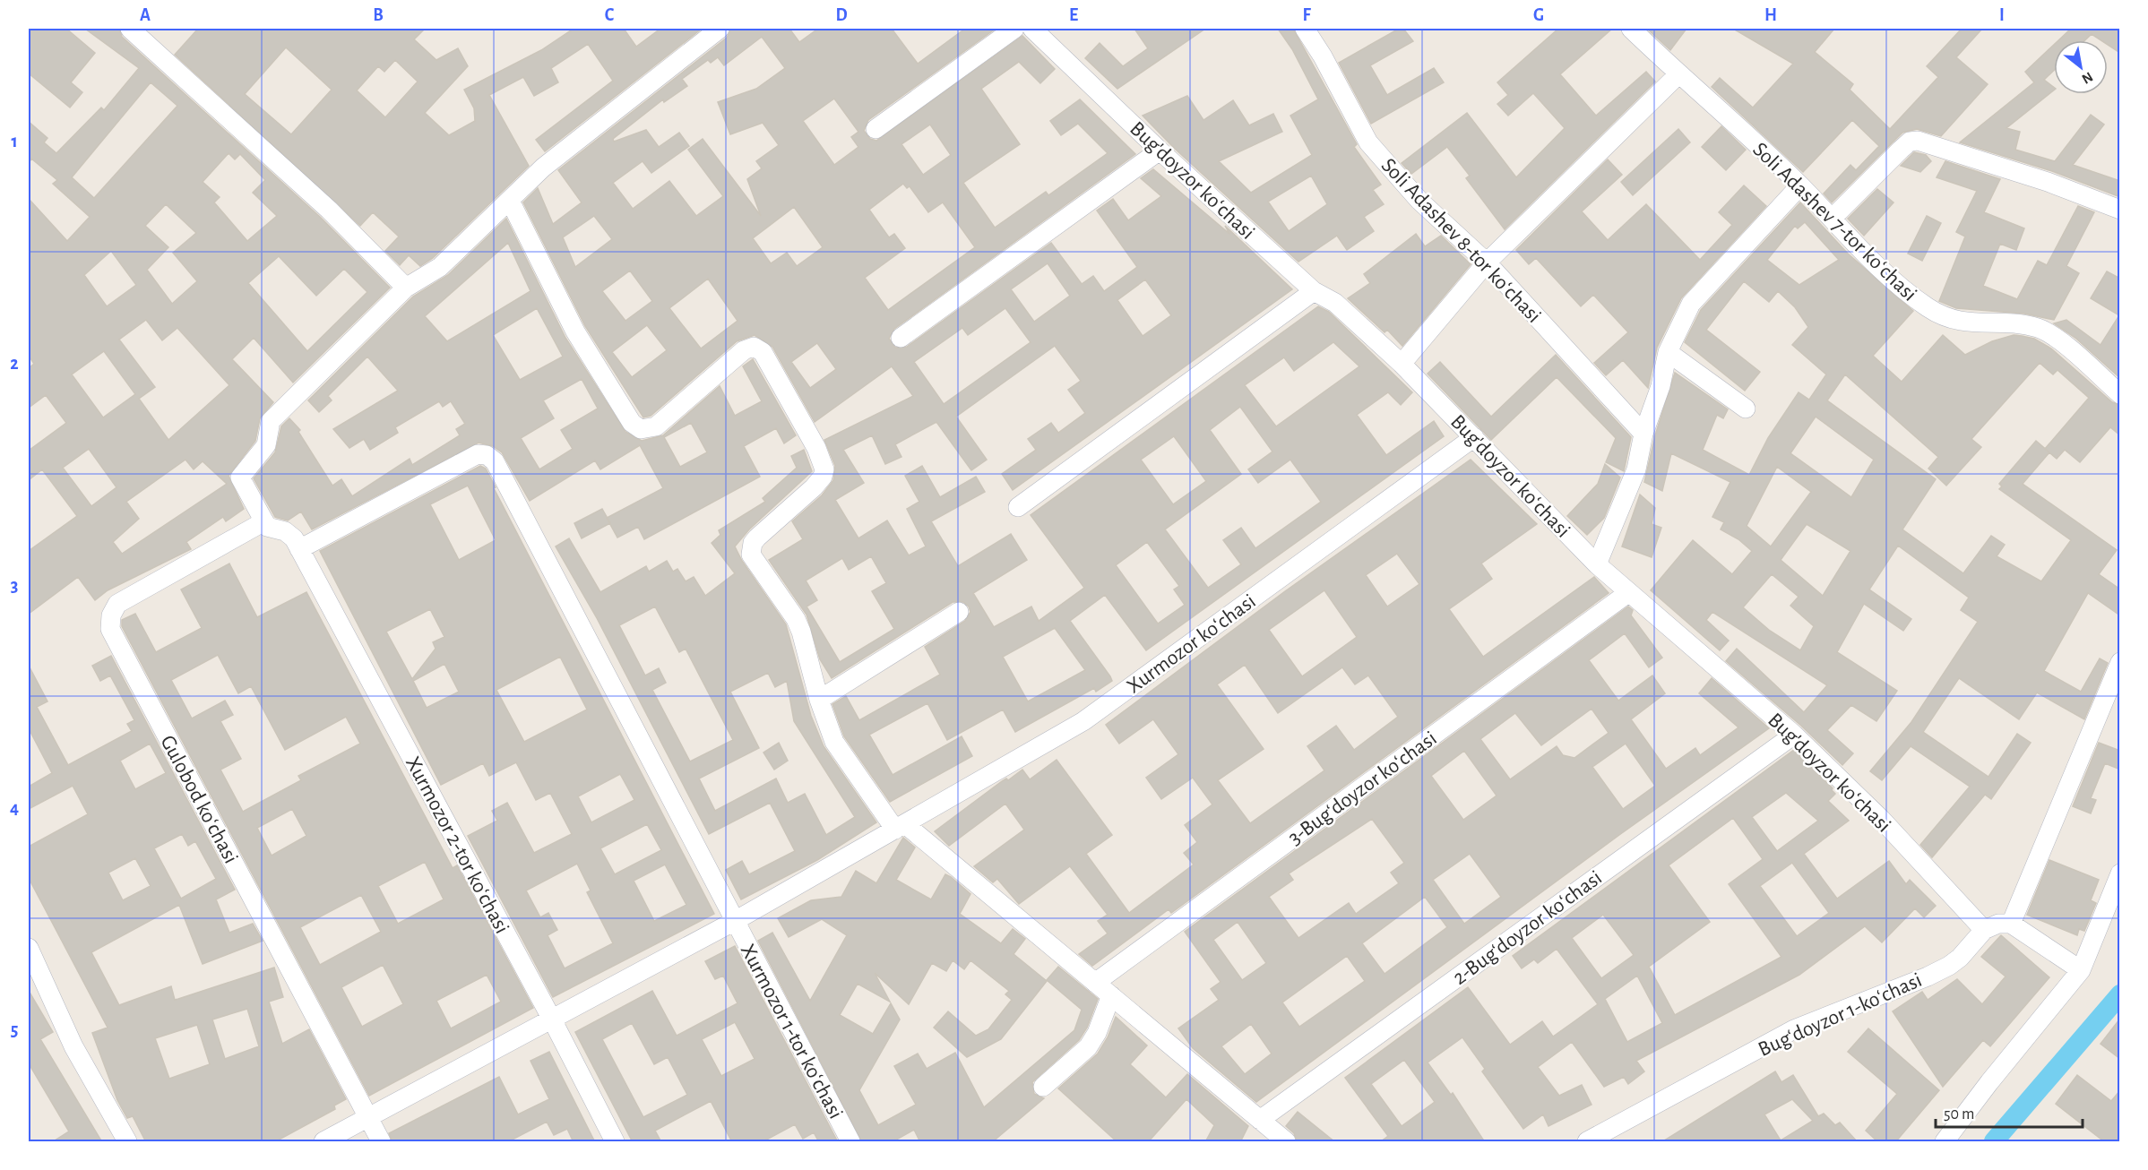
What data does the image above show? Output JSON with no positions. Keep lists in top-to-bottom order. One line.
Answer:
{"streets":{"street":["Bug'doyzor koʻchasi","Soli Adashev 7-tor koʻchasi","Soli Adashev 8-tor koʻchasi","Xurmozor koʻchasi","3-Bugʻdoyzor koʻchasi","Gulobod koʻchasi","Xurmozor 2-tor koʻchasi","2-Bugʻdoyzor koʻchasi","Bugʻdoyzor 1-koʻchasi","Xurmozor 1-tor koʻchasi"]},"crossings":[["Bug'doyzor koʻchasi","Xurmozor koʻchasi"],["Bug'doyzor koʻchasi","3-Bugʻdoyzor koʻchasi"],["Bug'doyzor koʻchasi","2-Bugʻdoyzor koʻchasi"],["Bug'doyzor koʻchasi","Bugʻdoyzor 1-koʻchasi"],["Xurmozor koʻchasi","Gulobod koʻchasi"],["Xurmozor koʻchasi","Xurmozor 2-tor koʻchasi"],["Xurmozor koʻchasi","Xurmozor 1-tor koʻchasi"],["Gulobod koʻchasi","Xurmozor 2-tor koʻchasi"],["Xurmozor 2-tor koʻchasi","Xurmozor 1-tor koʻchasi"]],"scale_bar":"50 m","north":"bottom right","grid":{"columns":["A","B","C","D","E","F","G","H","I"],"rows":["1","2","3","4","5"]}}
